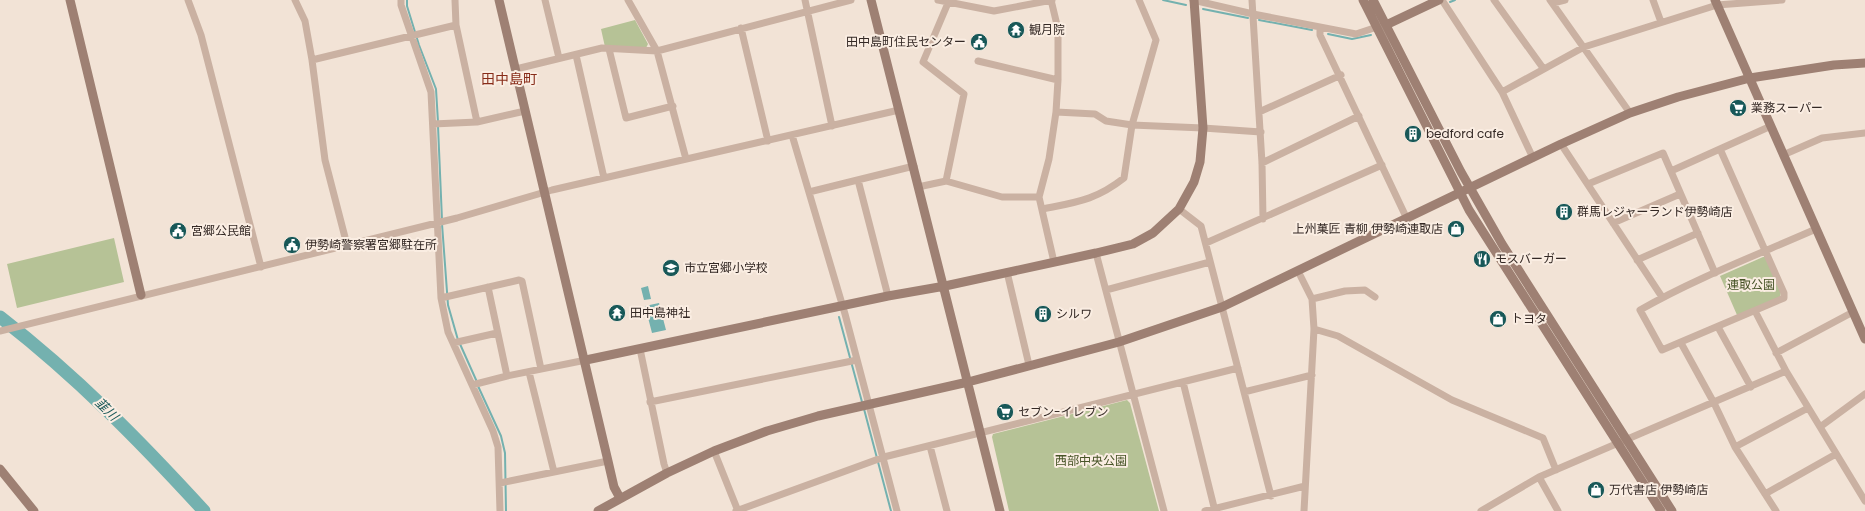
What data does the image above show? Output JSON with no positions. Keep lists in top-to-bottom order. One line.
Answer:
{"districts":["田中島町"],"water":["韮川"],"parks":["連取公園","西部中央公園"],"places":{"temple":["観月院","田中島神社"],"public building":["田中島町住民センター","宮郷公民館","伊勢崎警察署宮郷駐在所"],"supermarket":["業務スーパー","セブン-イレブン"],"building":["bedford cafe","群馬レジャーランド伊勢崎店","シルワ"],"shop":["上州菓匠 青柳 伊勢崎連取店","トヨタ","万代書店 伊勢崎店"],"restaurant":["モスバーガー"],"school or university":["市立宮郷小学校"]}}
